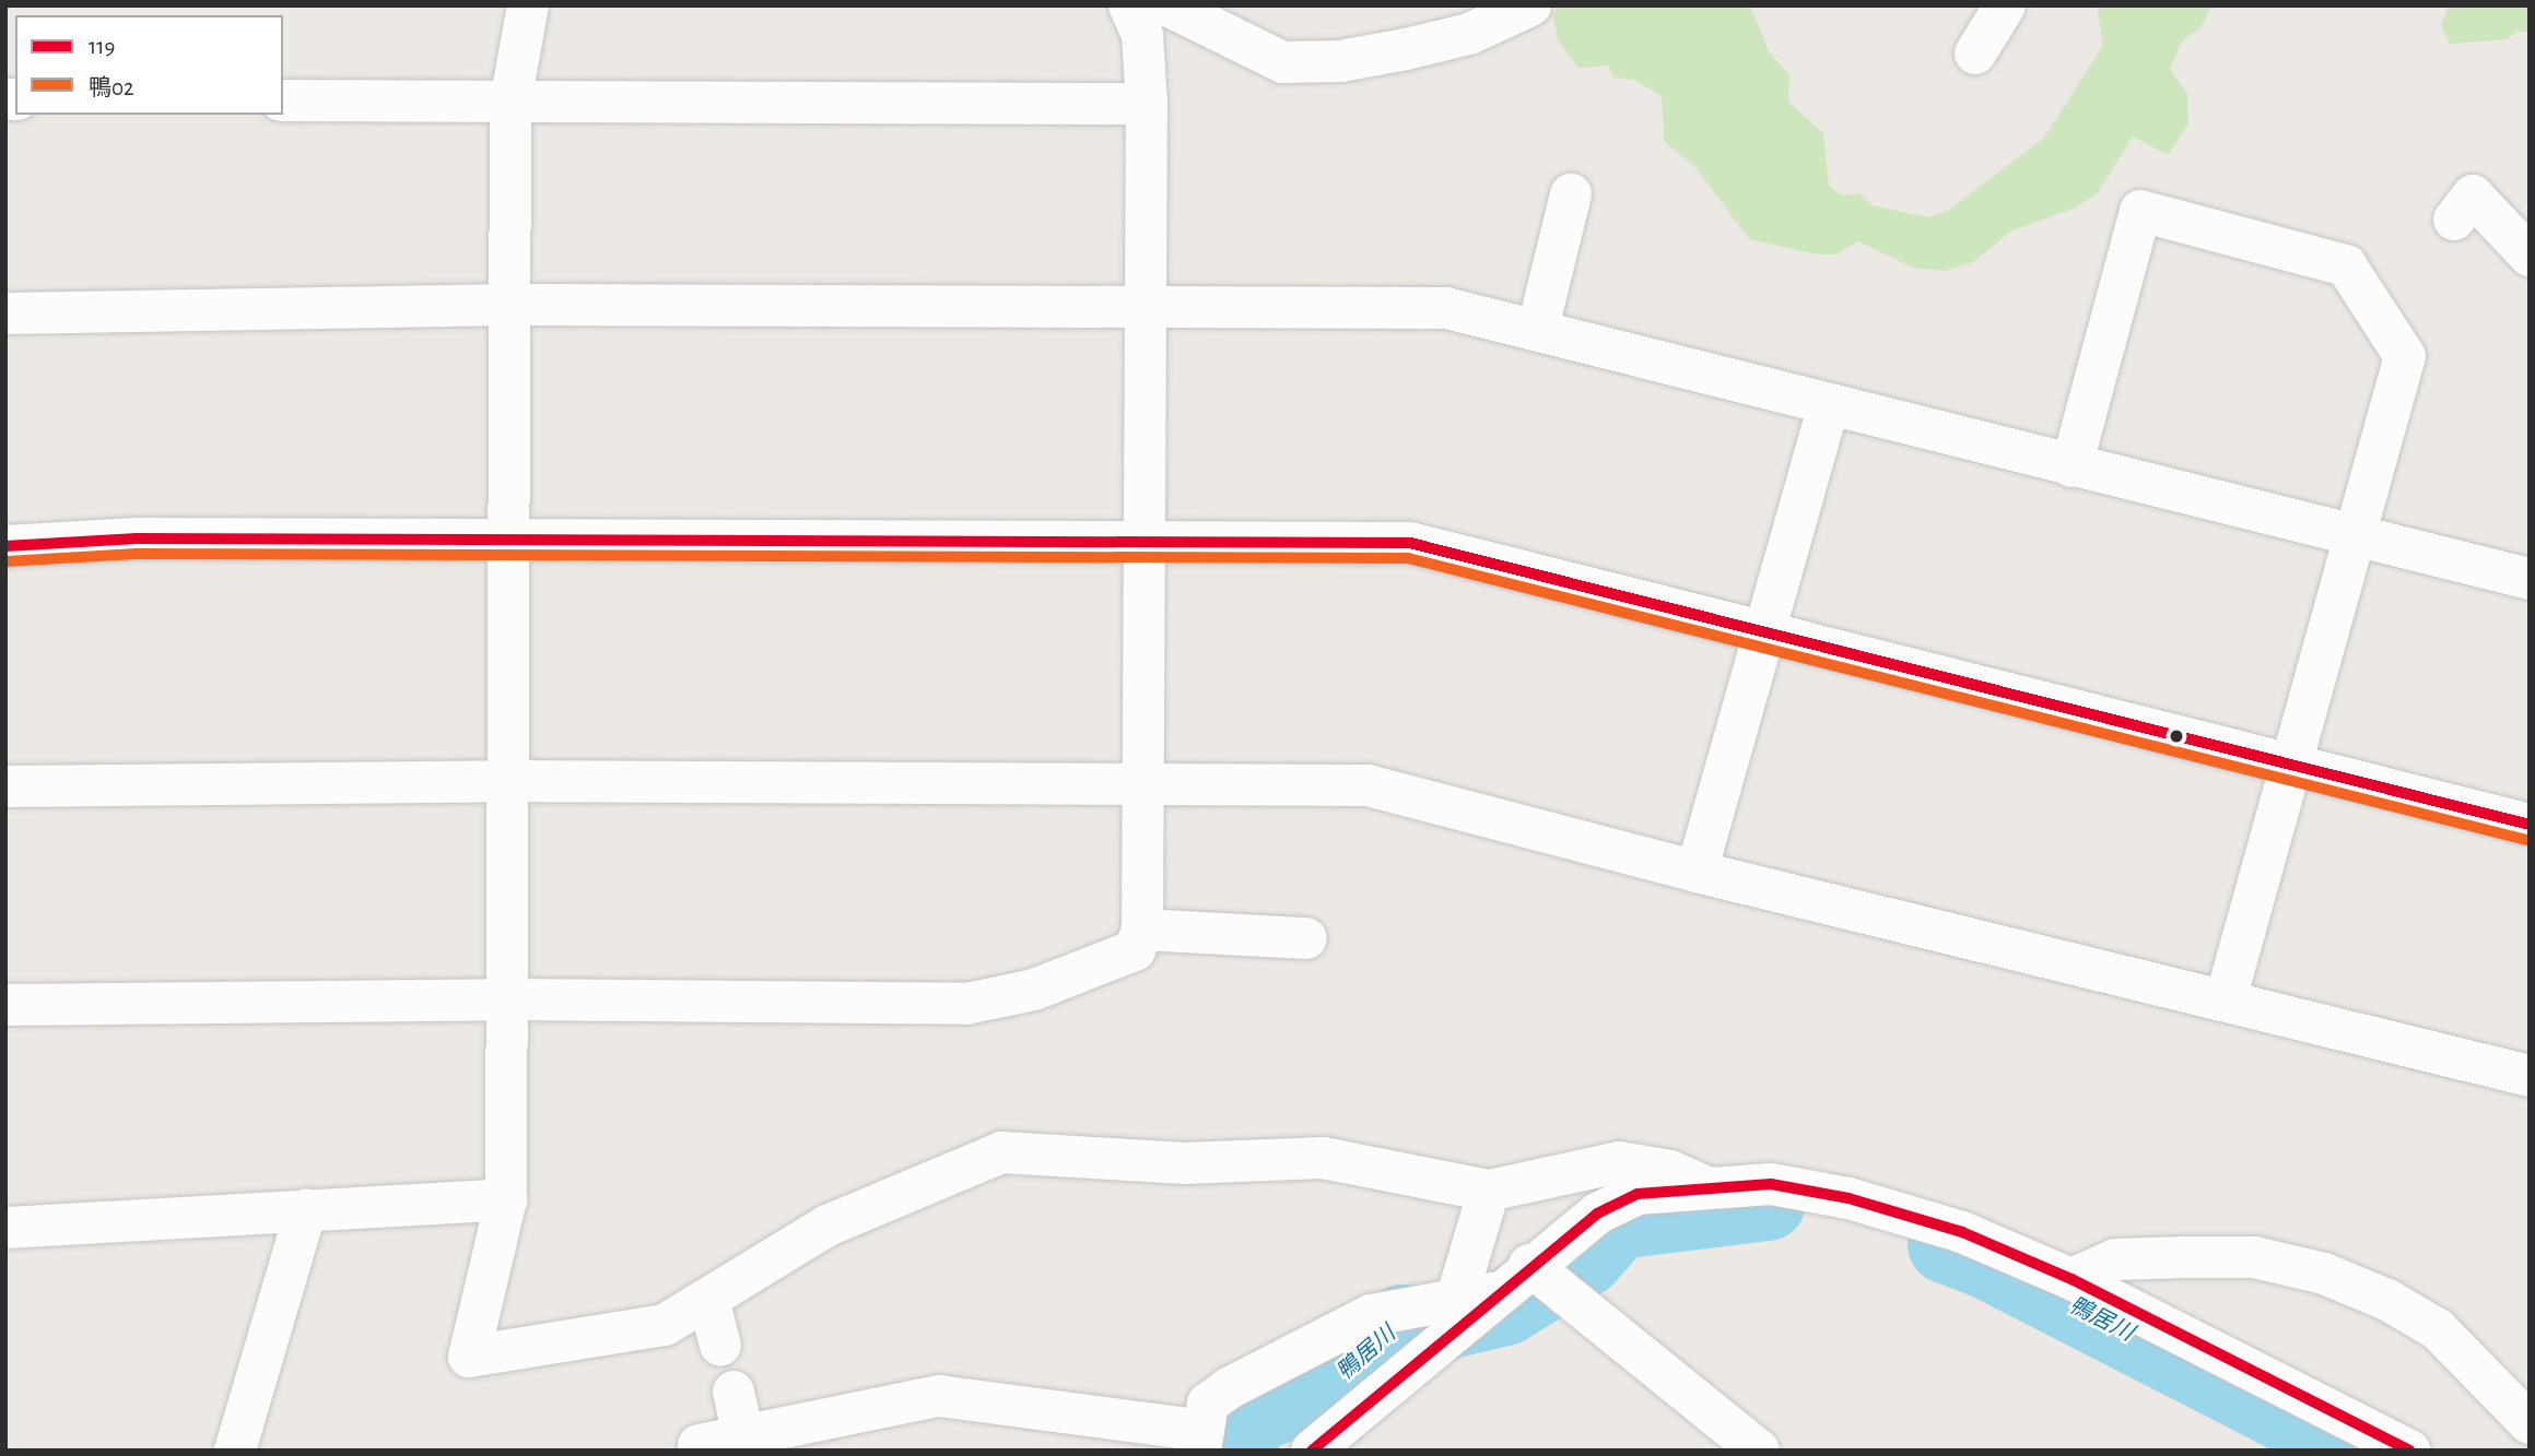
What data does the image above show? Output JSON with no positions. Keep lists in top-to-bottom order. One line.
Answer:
{"water":["鴨居川"],"lines":["transit line 119","transit line 鴨02"],"legend":["119","鴨02"]}
